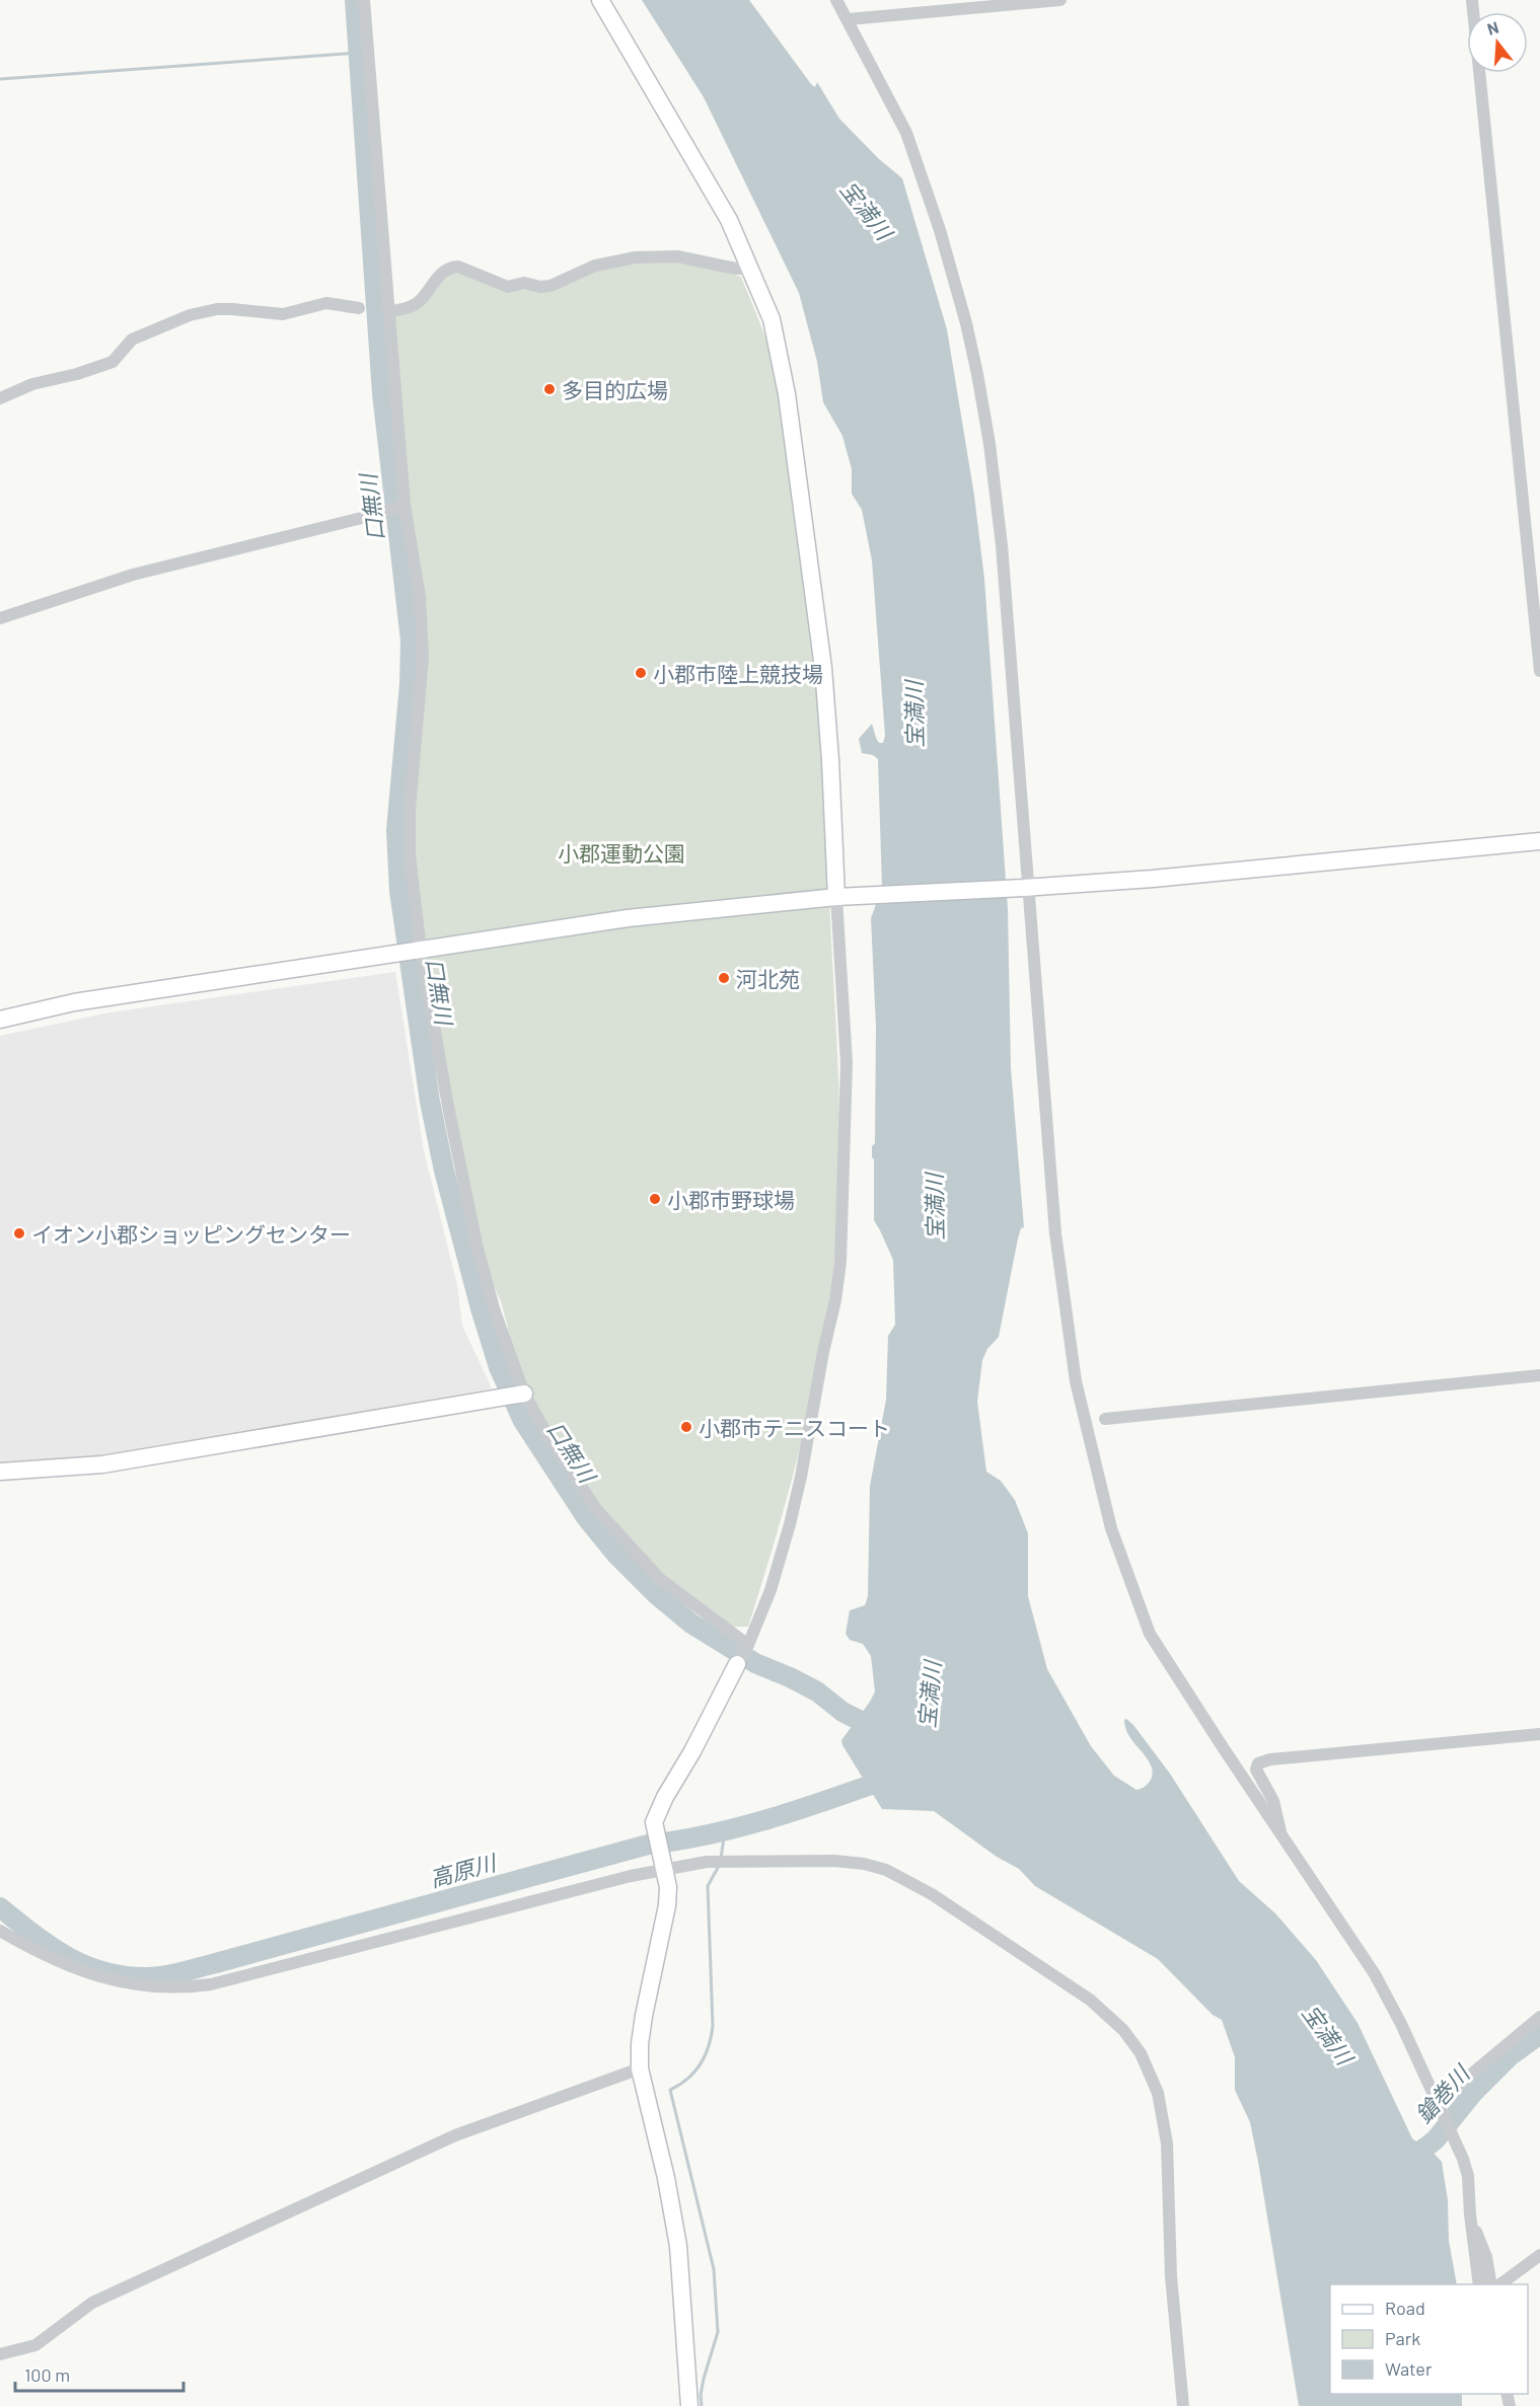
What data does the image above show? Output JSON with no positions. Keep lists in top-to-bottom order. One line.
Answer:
{"water":["宝満川","口無川","高原川","鎗巻川"],"parks":["小郡運動公園"],"places":["多目的広場","小郡市陸上競技場","河北苑","小郡市野球場","イオン小郡ショッピングセンター","小郡市テニスコート"],"legend":["Road","Park","Water"],"scale_bar":"100 m","north":"top"}
